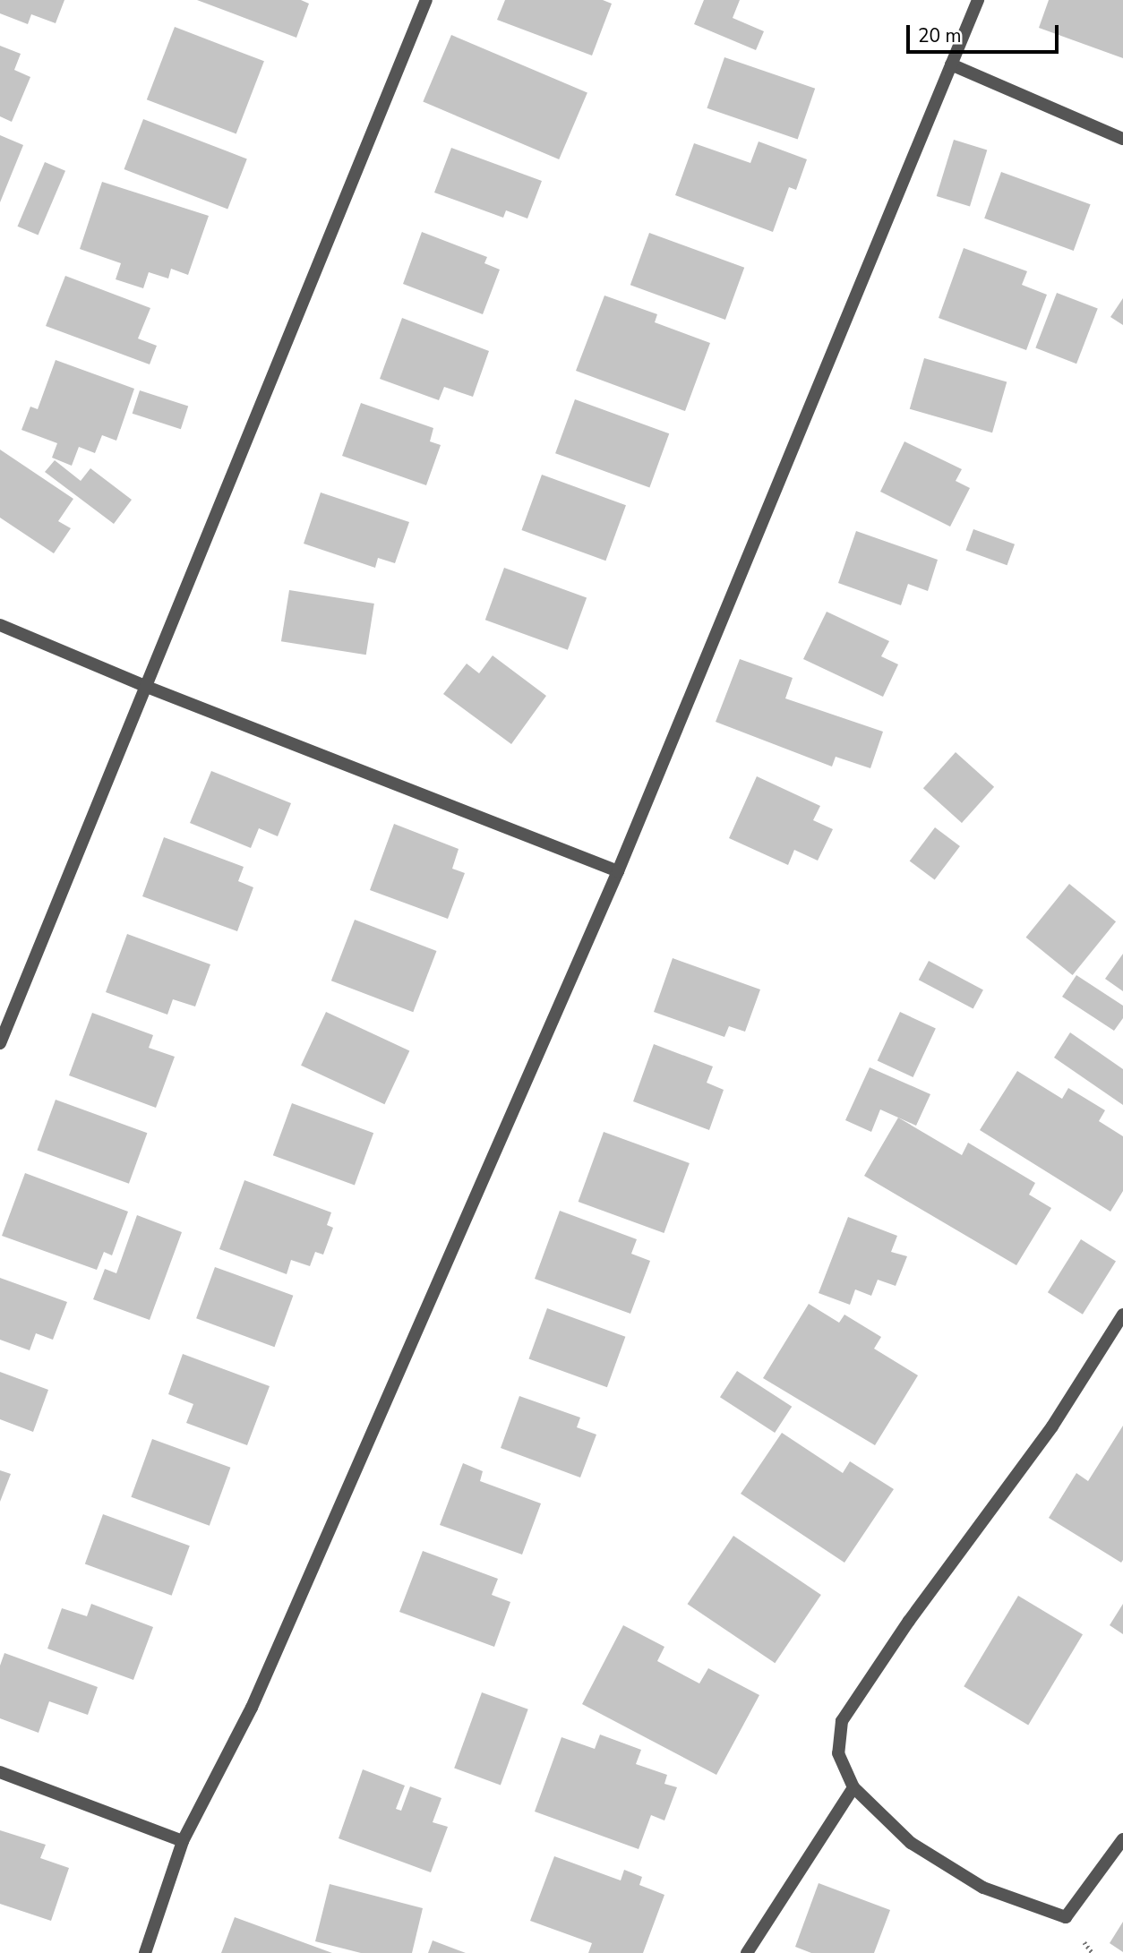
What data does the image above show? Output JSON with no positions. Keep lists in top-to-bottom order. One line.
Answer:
{"scale_bar":"20 m"}
